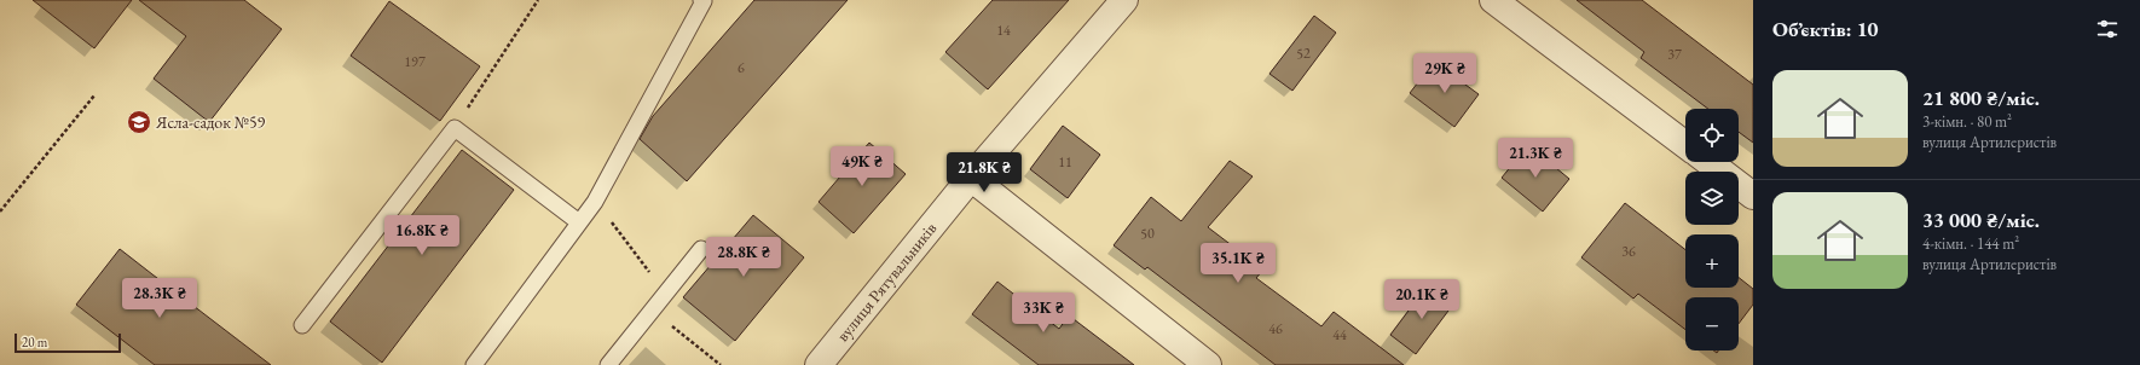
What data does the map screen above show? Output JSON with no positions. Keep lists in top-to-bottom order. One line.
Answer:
{"streets":{"street":["вулиця Рятувальників"]},"places":{"school or university":["Ясла-садок №59"]},"house_numbers":["14","52","37","197","6","11","50","36","46","44"],"scale_bar":"20 m","page":{"heading":"Об’єктів: 10","price":["29K ₴","21.3K ₴","49K ₴","21.8K ₴","16.8K ₴","28.8K ₴","35.1K ₴","28.3K ₴","20.1K ₴","33K ₴"],"list":[{"name":"21 800 ₴/міс.","note":"3-кімн. · 80 m² · вулиця Артилеристів"},{"name":"33 000 ₴/міс.","note":"4-кімн. · 144 m² · вулиця Артилеристів"}],"map_buttons":["+","−"],"scale":"20 m"}}
